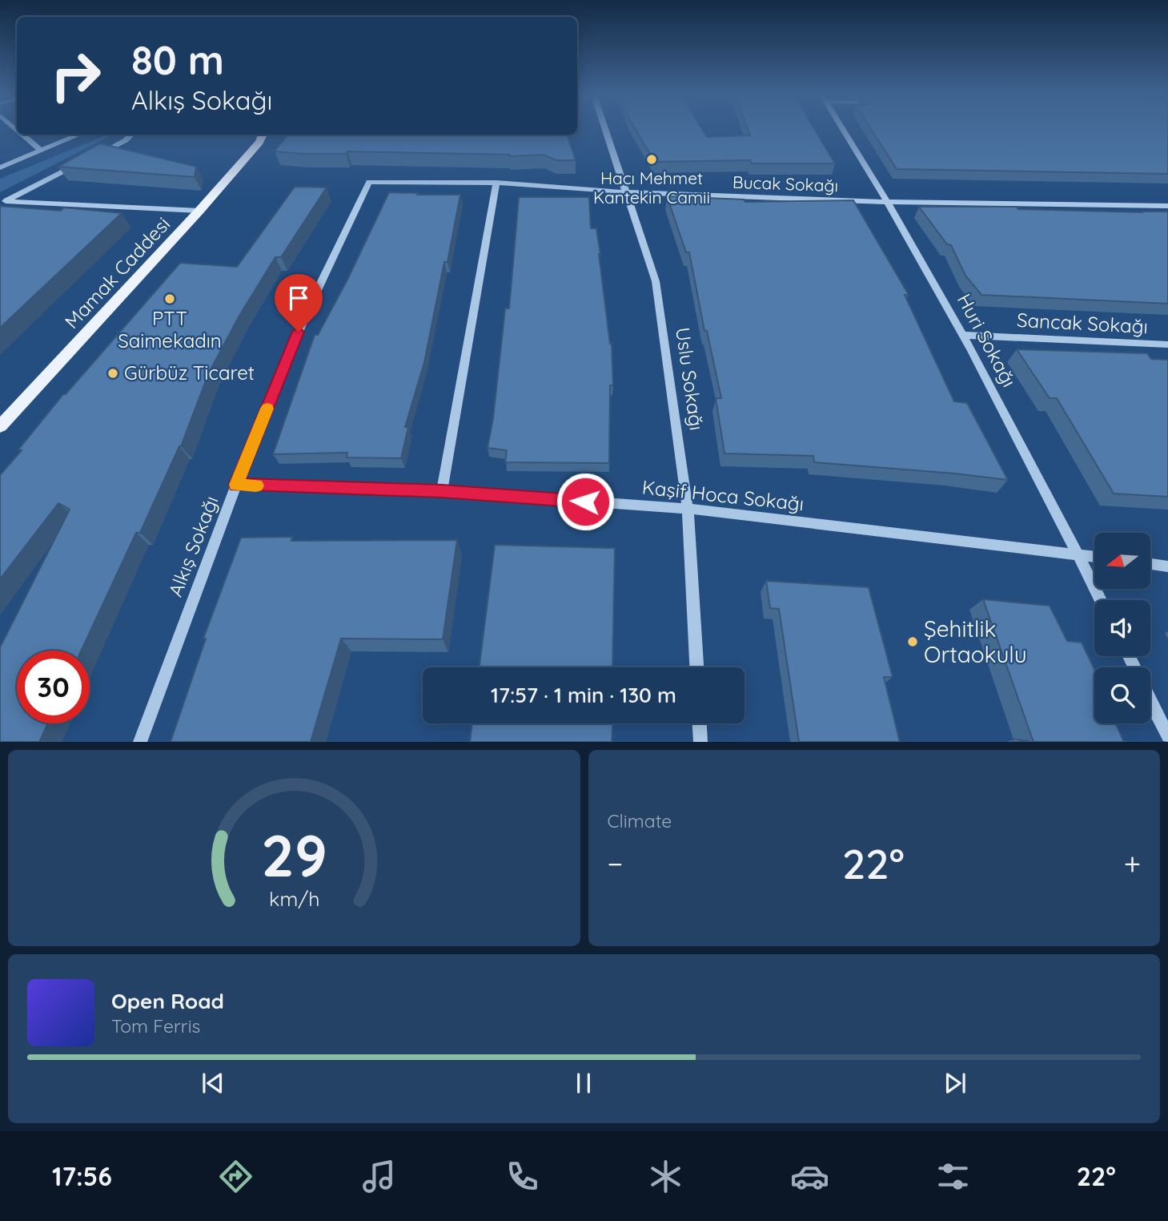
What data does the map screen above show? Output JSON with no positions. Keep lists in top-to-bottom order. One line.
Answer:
{"streets":{"main road":["Mamak Caddesi"],"street":["Bucak Sokağı","Sancak Sokağı","Huri Sokağı","Uslu Sokağı","Kaşif Hoca Sokağı","Alkış Sokağı"]},"crossings":[["Bucak Sokağı","Huri Sokağı"],["Bucak Sokağı","Uslu Sokağı"],["Bucak Sokağı","Alkış Sokağı"],["Sancak Sokağı","Huri Sokağı"],["Huri Sokağı","Kaşif Hoca Sokağı"],["Uslu Sokağı","Kaşif Hoca Sokağı"],["Kaşif Hoca Sokağı","Alkış Sokağı"]],"places":["Hacı Mehmet Kantekin Camii","PTT Saimekadın","Gürbüz Ticaret","Şehitlik Ortaokulu"],"north":"left","page":{"turn":["80 m","Alkış Sokağı"],"limit":"30","trip":"17:57 · 1 min · 130 m","tile":"Climate","heat":["−","22°","+"],"song":["Open Road","Tom Ferris"],"tabs":["17:56","22°"],"gauge":["29","km/h"]}}
